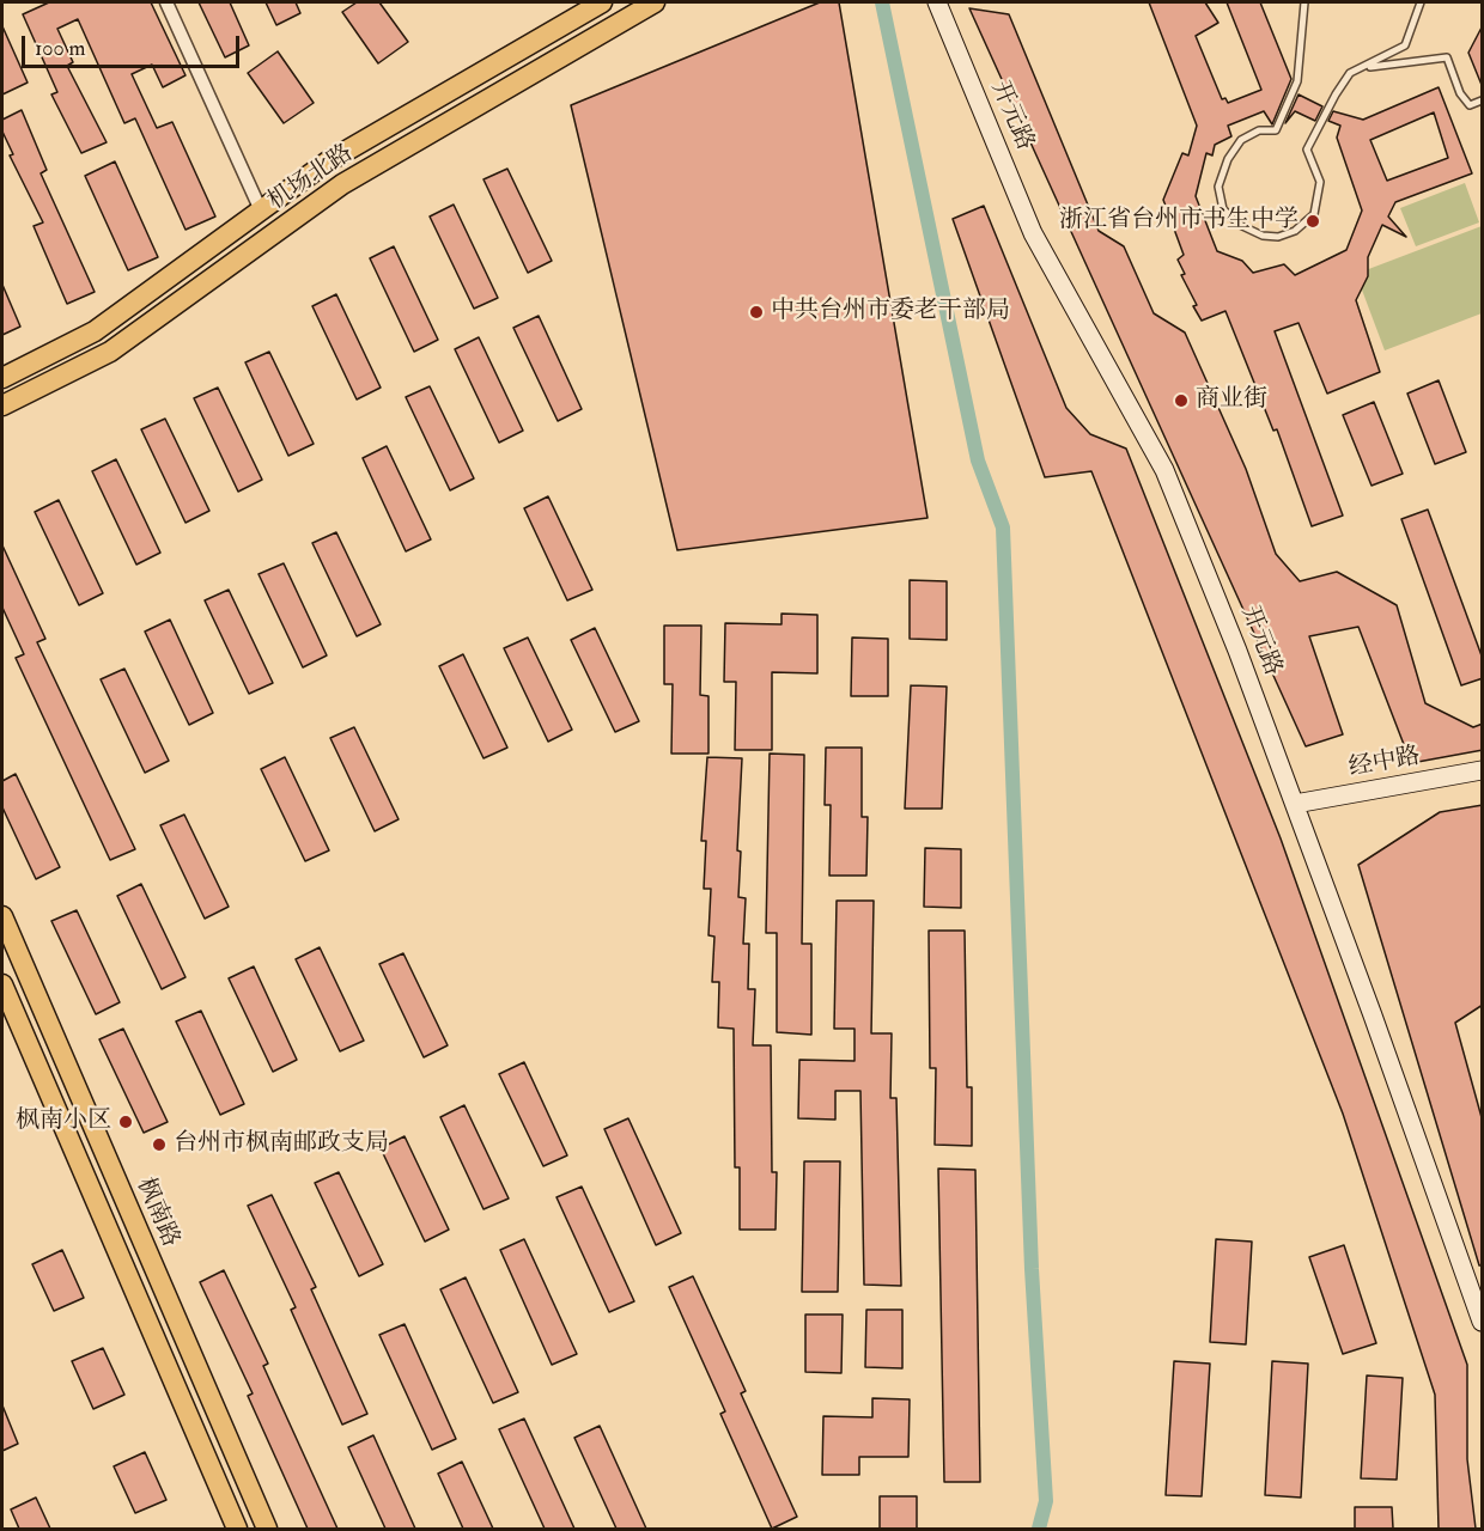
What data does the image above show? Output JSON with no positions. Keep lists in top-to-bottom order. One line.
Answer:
{"streets":{"main road":["开元路","机场北路","经中路","枫南路"]},"crossings":[["开元路","经中路"]],"places":["浙江省台州市书生中学","中共台州市委老干部局","商业街","枫南小区","台州市枫南邮政支局"],"scale_bar":"100 m"}
